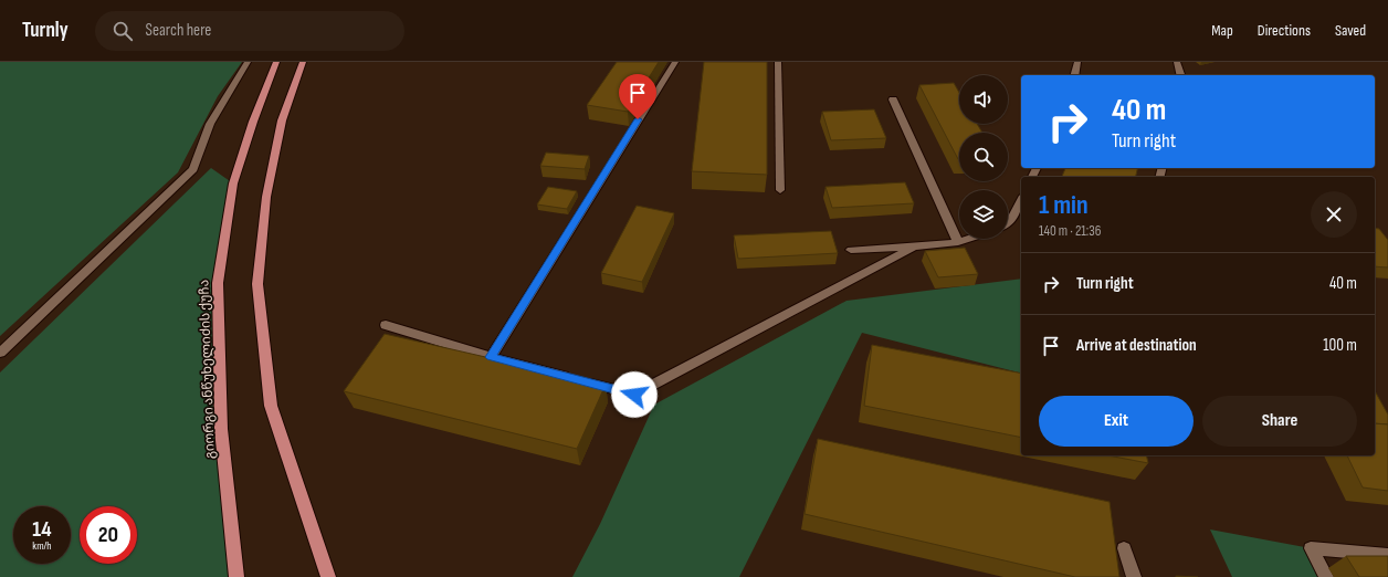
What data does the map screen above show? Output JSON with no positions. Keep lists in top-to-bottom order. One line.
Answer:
{"streets":{"main road":["გიორგი ანწუხელიძის ქუჩა"]},"page":{"header":"Turnly","search":"Search here","nav":["Map","Directions","Saved"],"turn":["40 m","Turn right"],"heading":["1 min","140 m · 21:36"],"list":[{"name":"Turn right","value":"40 m"},{"name":"Arrive at destination","value":"100 m"}],"buttons":["Exit","Share"],"speed":"14 km/h","limit":"20"}}
